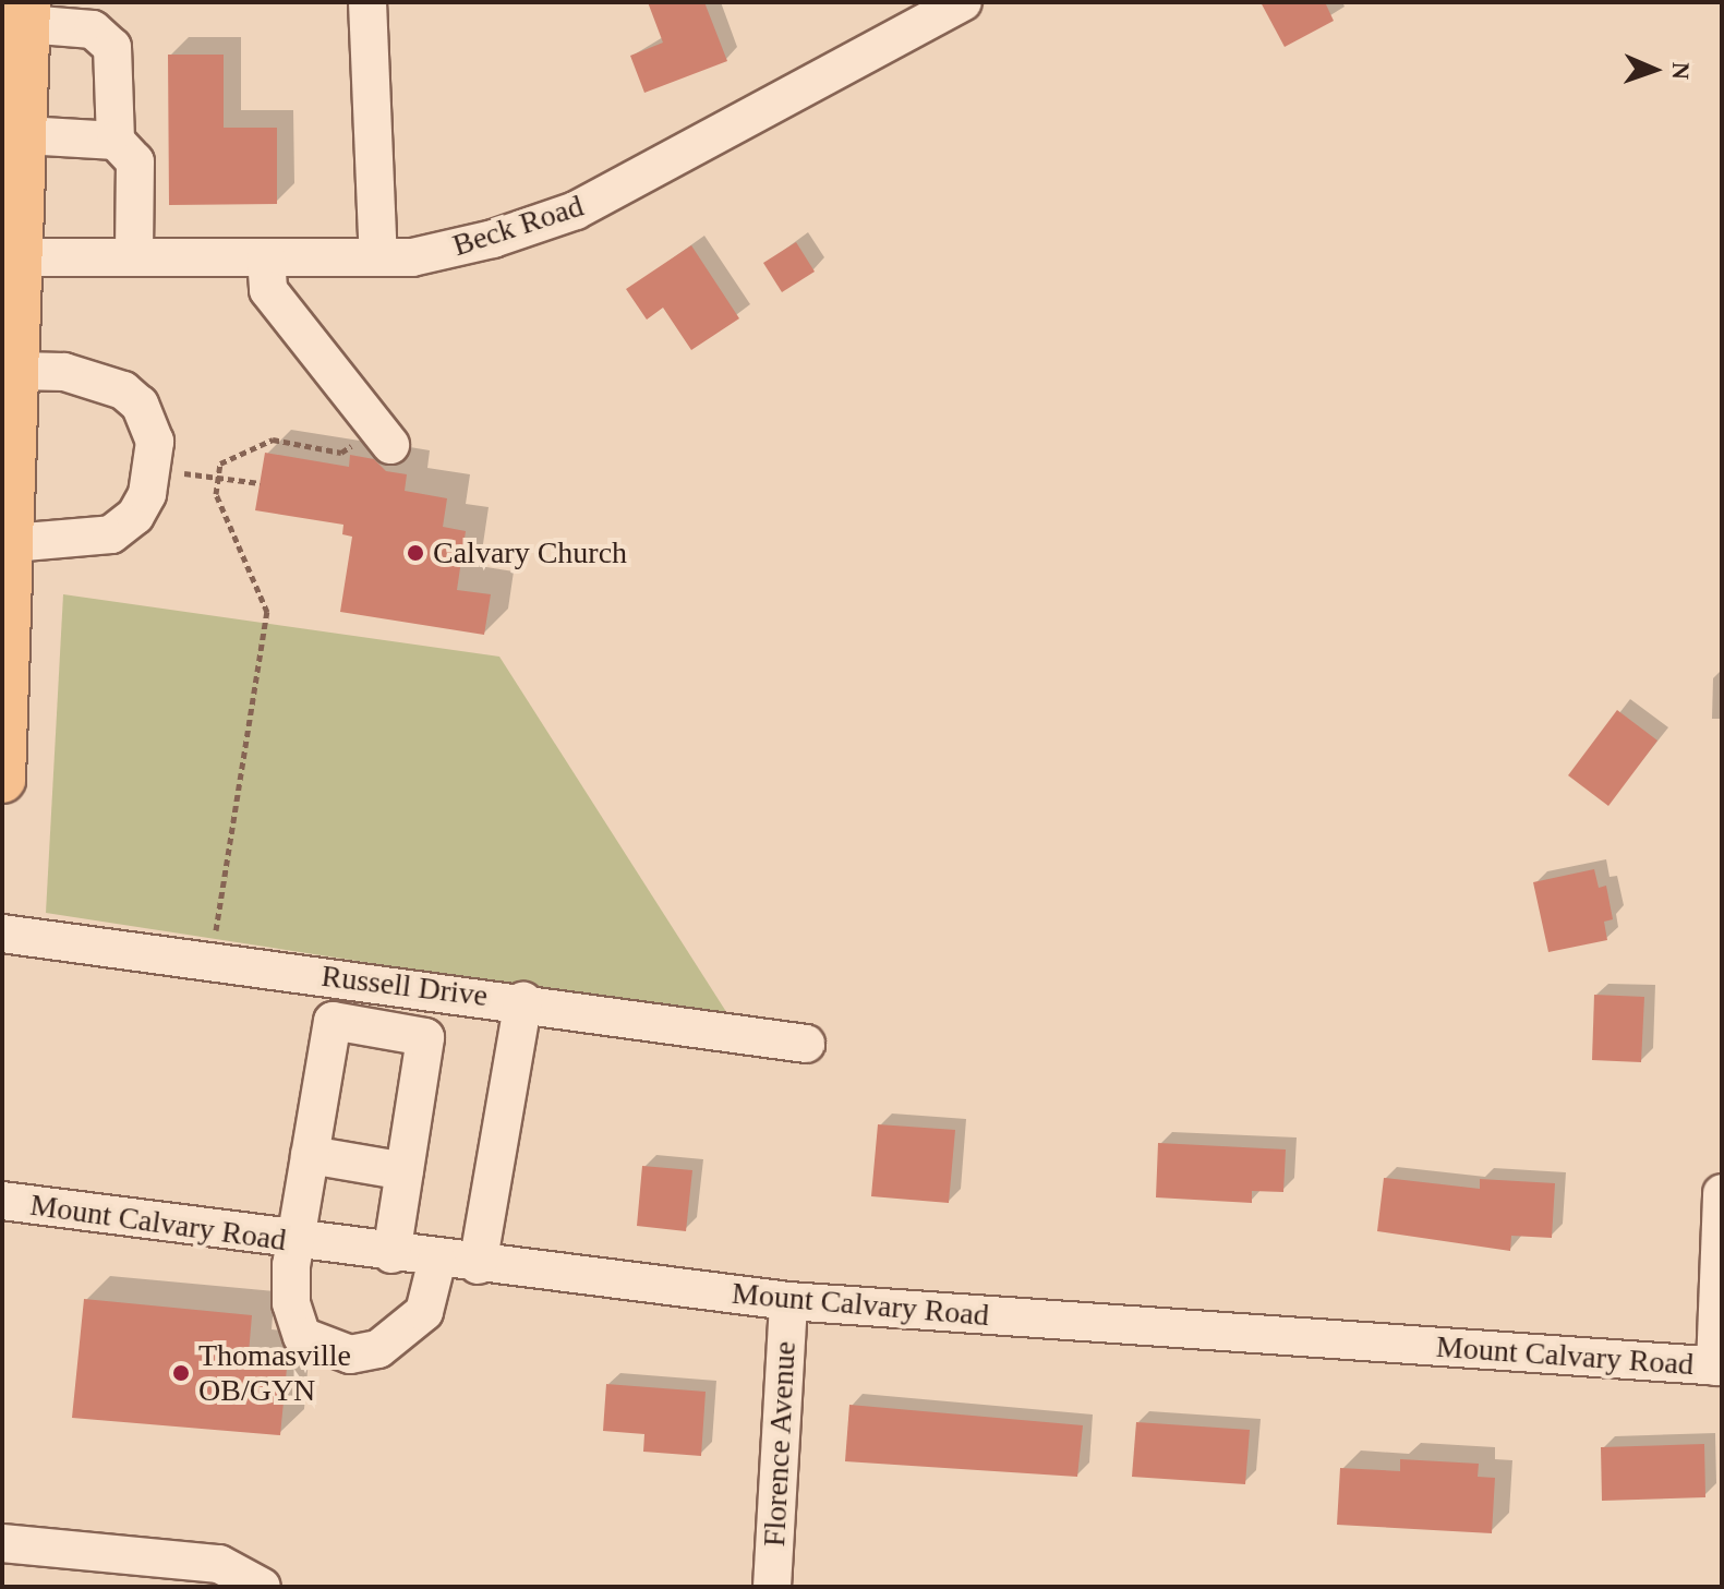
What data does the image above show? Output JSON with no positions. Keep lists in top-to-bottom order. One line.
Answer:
{"streets":{"street":["Beck Road","Russell Drive","Mount Calvary Road","Florence Avenue"]},"crossings":[["Mount Calvary Road","Florence Avenue"]],"places":["Calvary Church","Thomasville OB/GYN"],"north":"right"}
